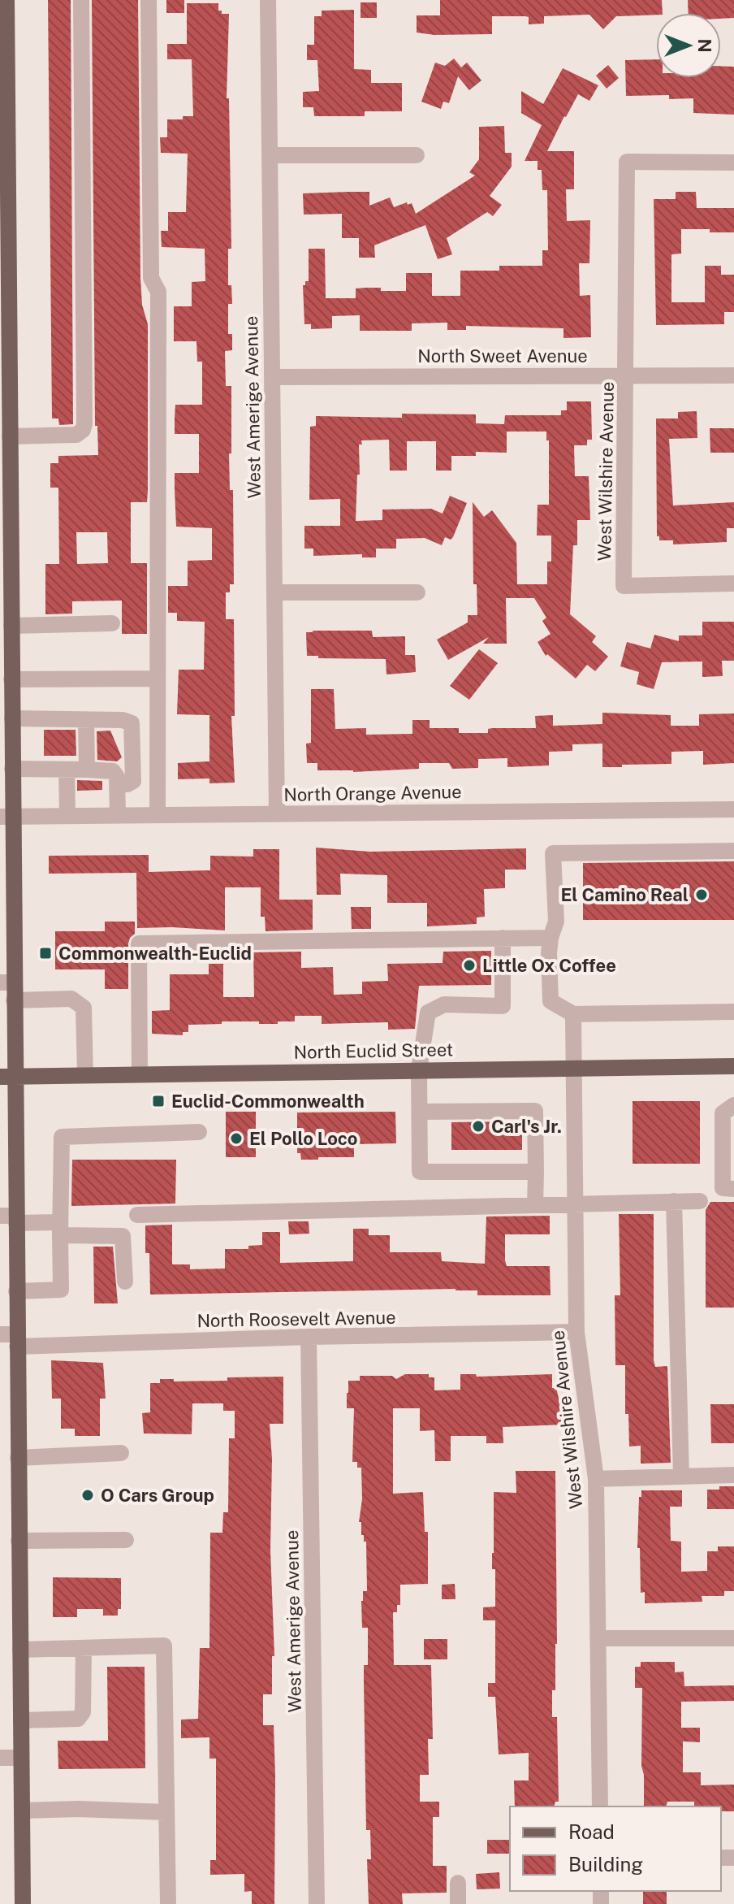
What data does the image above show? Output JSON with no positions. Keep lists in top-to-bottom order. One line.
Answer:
{"streets":{"main road":["North Euclid Street"],"street":["North Sweet Avenue","West Amerige Avenue","West Wilshire Avenue","North Orange Avenue","North Roosevelt Avenue"]},"crossings":[["North Sweet Avenue","West Amerige Avenue"],["North Sweet Avenue","West Wilshire Avenue"],["West Amerige Avenue","North Orange Avenue"],["West Amerige Avenue","North Roosevelt Avenue"],["West Wilshire Avenue","North Euclid Street"],["West Wilshire Avenue","North Roosevelt Avenue"]],"places":{"other":["El Camino Real","Little Ox Coffee","Carl's Jr.","El Pollo Loco","O Cars Group"],"transit":["Commonwealth-Euclid","Euclid-Commonwealth"]},"legend":["Road","Building"],"north":"right"}
